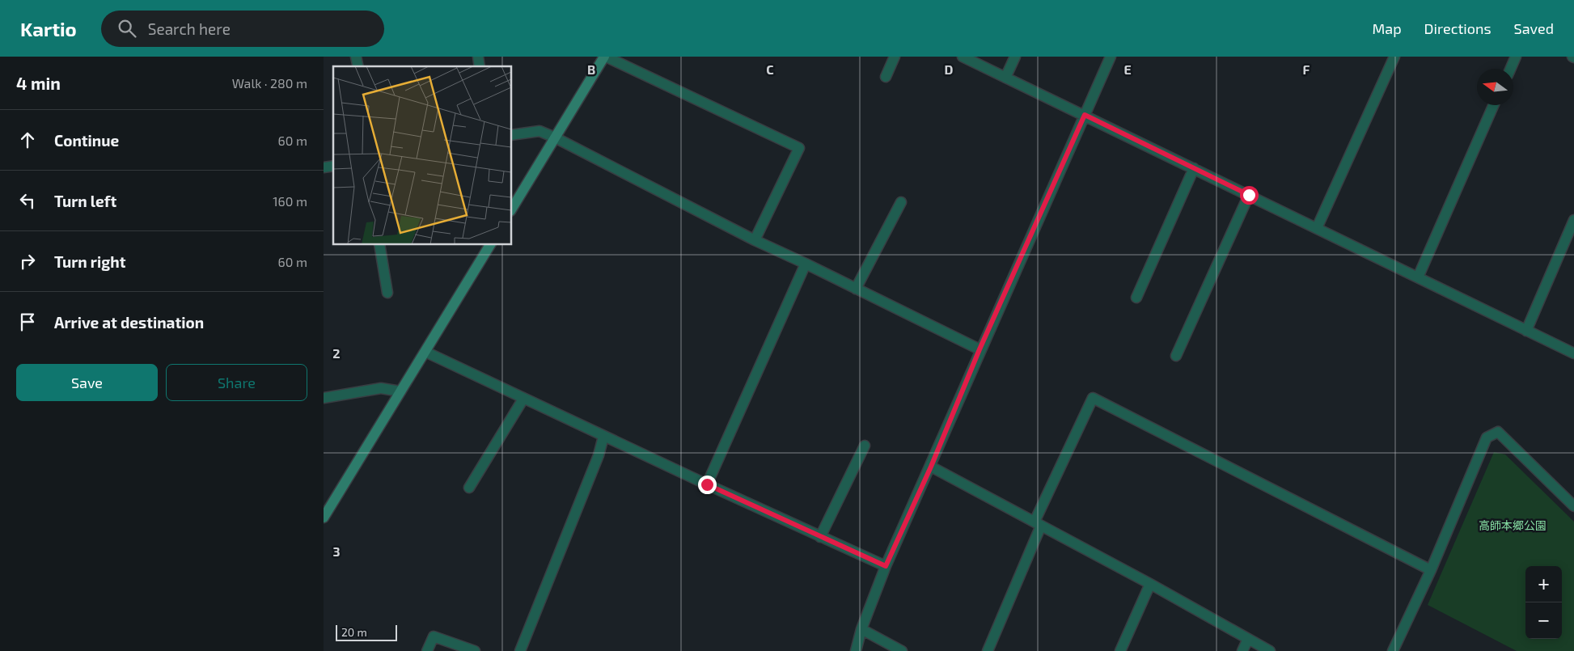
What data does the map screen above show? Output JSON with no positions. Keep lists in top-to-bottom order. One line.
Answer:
{"parks":["高師本郷公園"],"scale_bar":"20 m","north":"left","page":{"header":"Kartio","search":"Search here","nav":["Map","Directions","Saved"],"heading":["4 min","Walk · 280 m"],"list":[["Continue","60 m"],["Turn left","160 m"],["Turn right","60 m"],"Arrive at destination"],"buttons":["Save","Share"],"map_buttons":["+","−"],"scale":"20 m"},"grid":{"columns":["B","C","D","E","F"],"rows":["2","3"]}}
